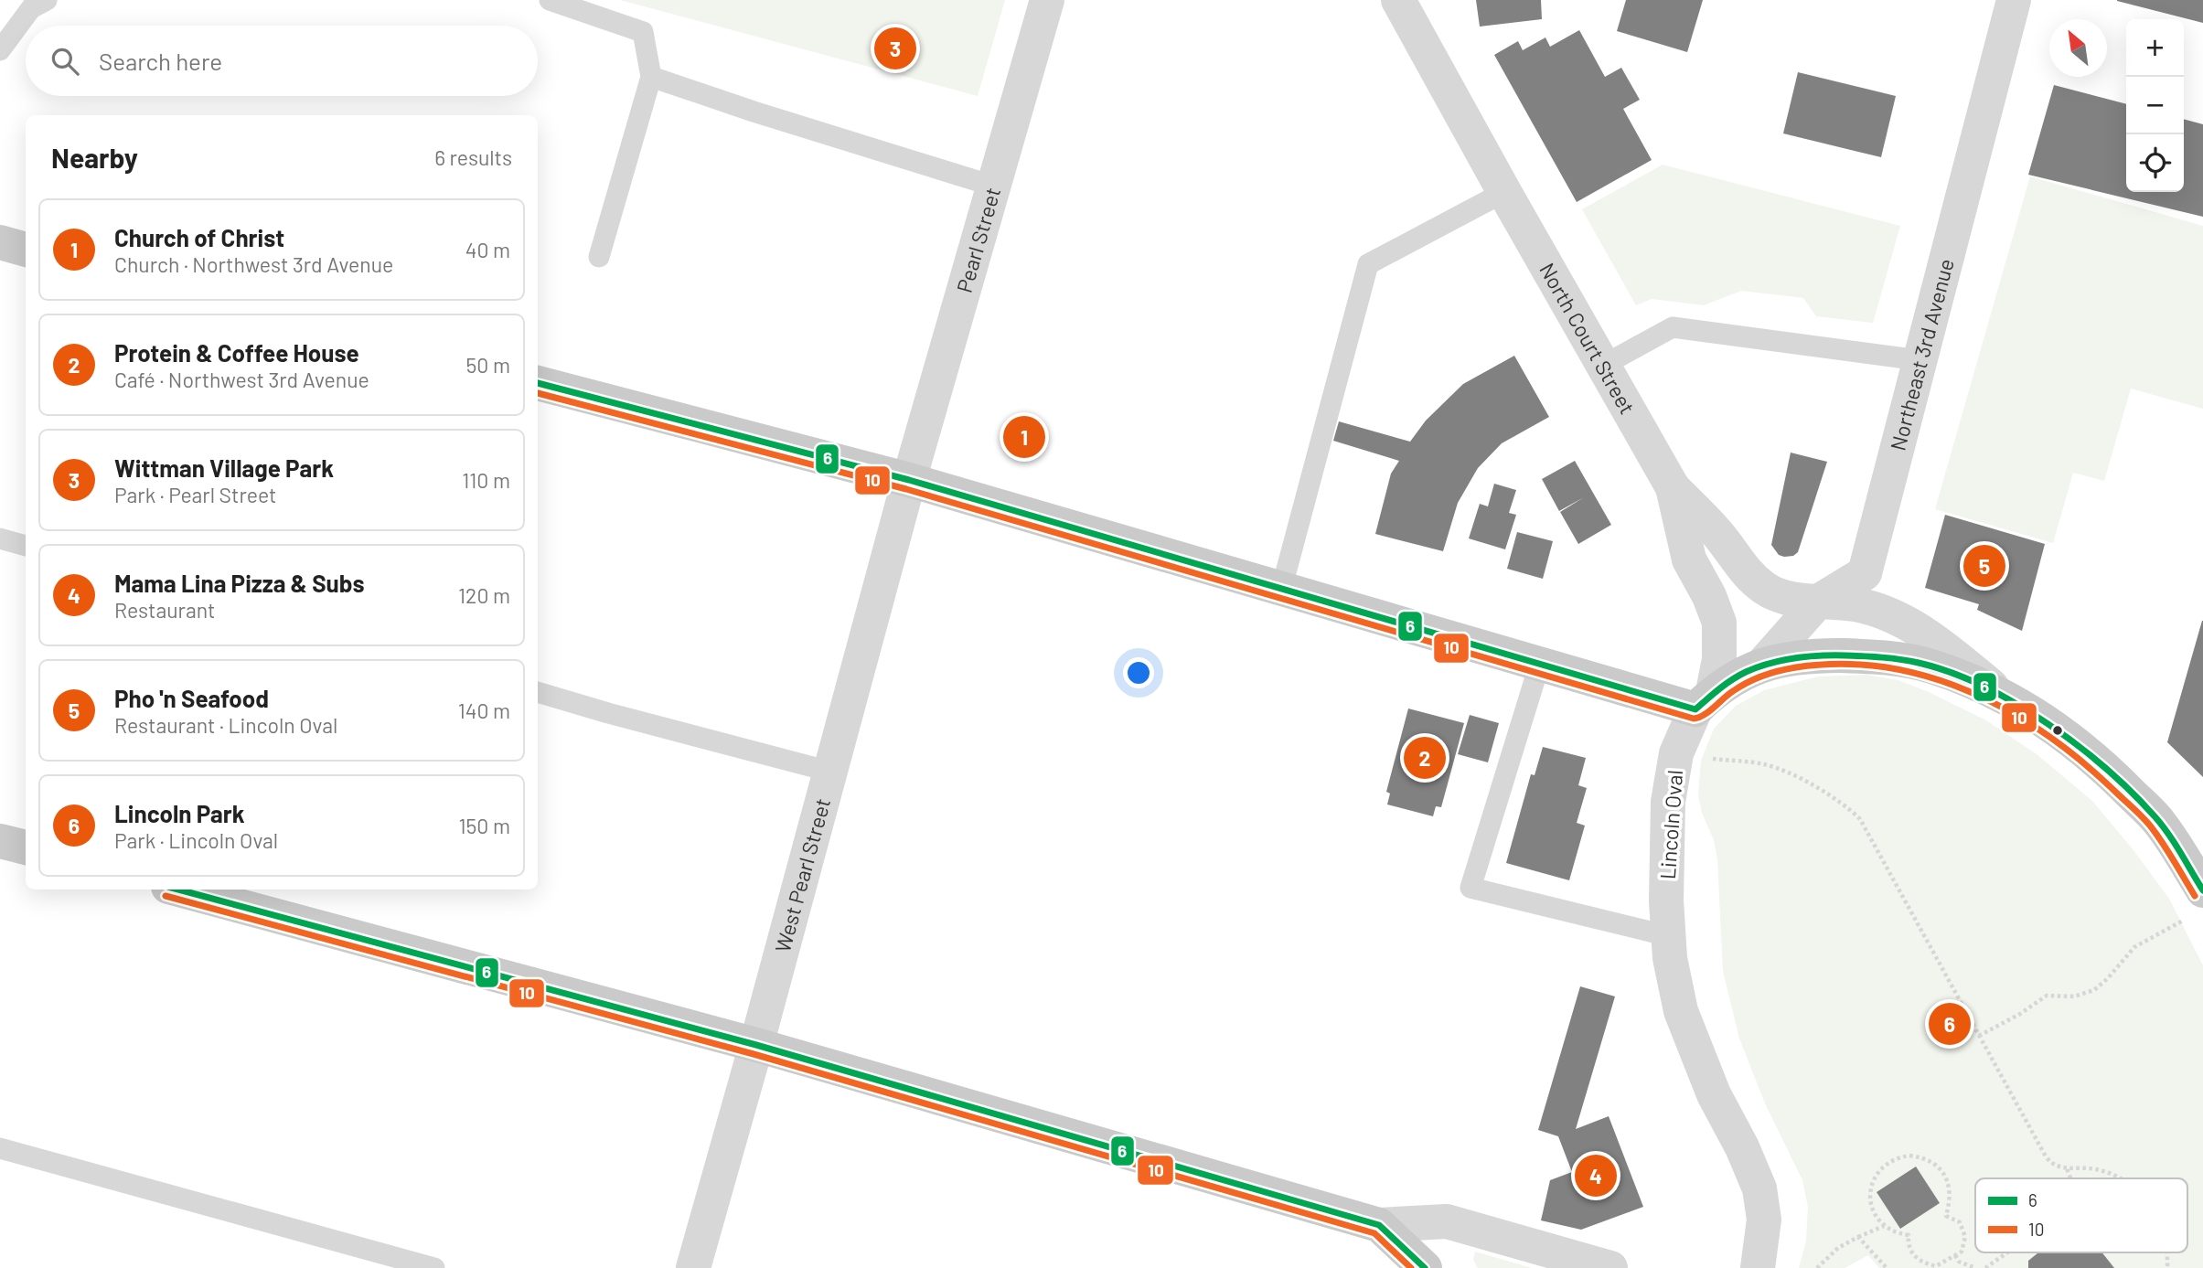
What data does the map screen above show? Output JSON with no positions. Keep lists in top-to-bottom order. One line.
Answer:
{"streets":{"street":["Pearl Street","North Court Street","Northeast 3rd Avenue","Lincoln Oval","West Pearl Street"]},"crossings":[["Pearl Street","West Pearl Street"],["North Court Street","Lincoln Oval"]],"lines":["transit line 6","transit line 10"],"legend":["6","10"],"north":"top left","page":{"map_buttons":["+","−"],"pins":["3","1","5","2","6","4"],"search":"Search here","heading":["Nearby","6 results"],"list":[{"mark":"1","name":"Church of Christ","note":"Church · Northwest 3rd Avenue","value":"40 m"},{"mark":"2","name":"Protein & Coffee House","note":"Café · Northwest 3rd Avenue","value":"50 m"},{"mark":"3","name":"Wittman Village Park","note":"Park · Pearl Street","value":"110 m"},{"mark":"4","name":"Mama Lina Pizza & Subs","note":"Restaurant","value":"120 m"},{"mark":"5","name":"Pho 'n Seafood","note":"Restaurant · Lincoln Oval","value":"140 m"},{"mark":"6","name":"Lincoln Park","note":"Park · Lincoln Oval","value":"150 m"}]}}
